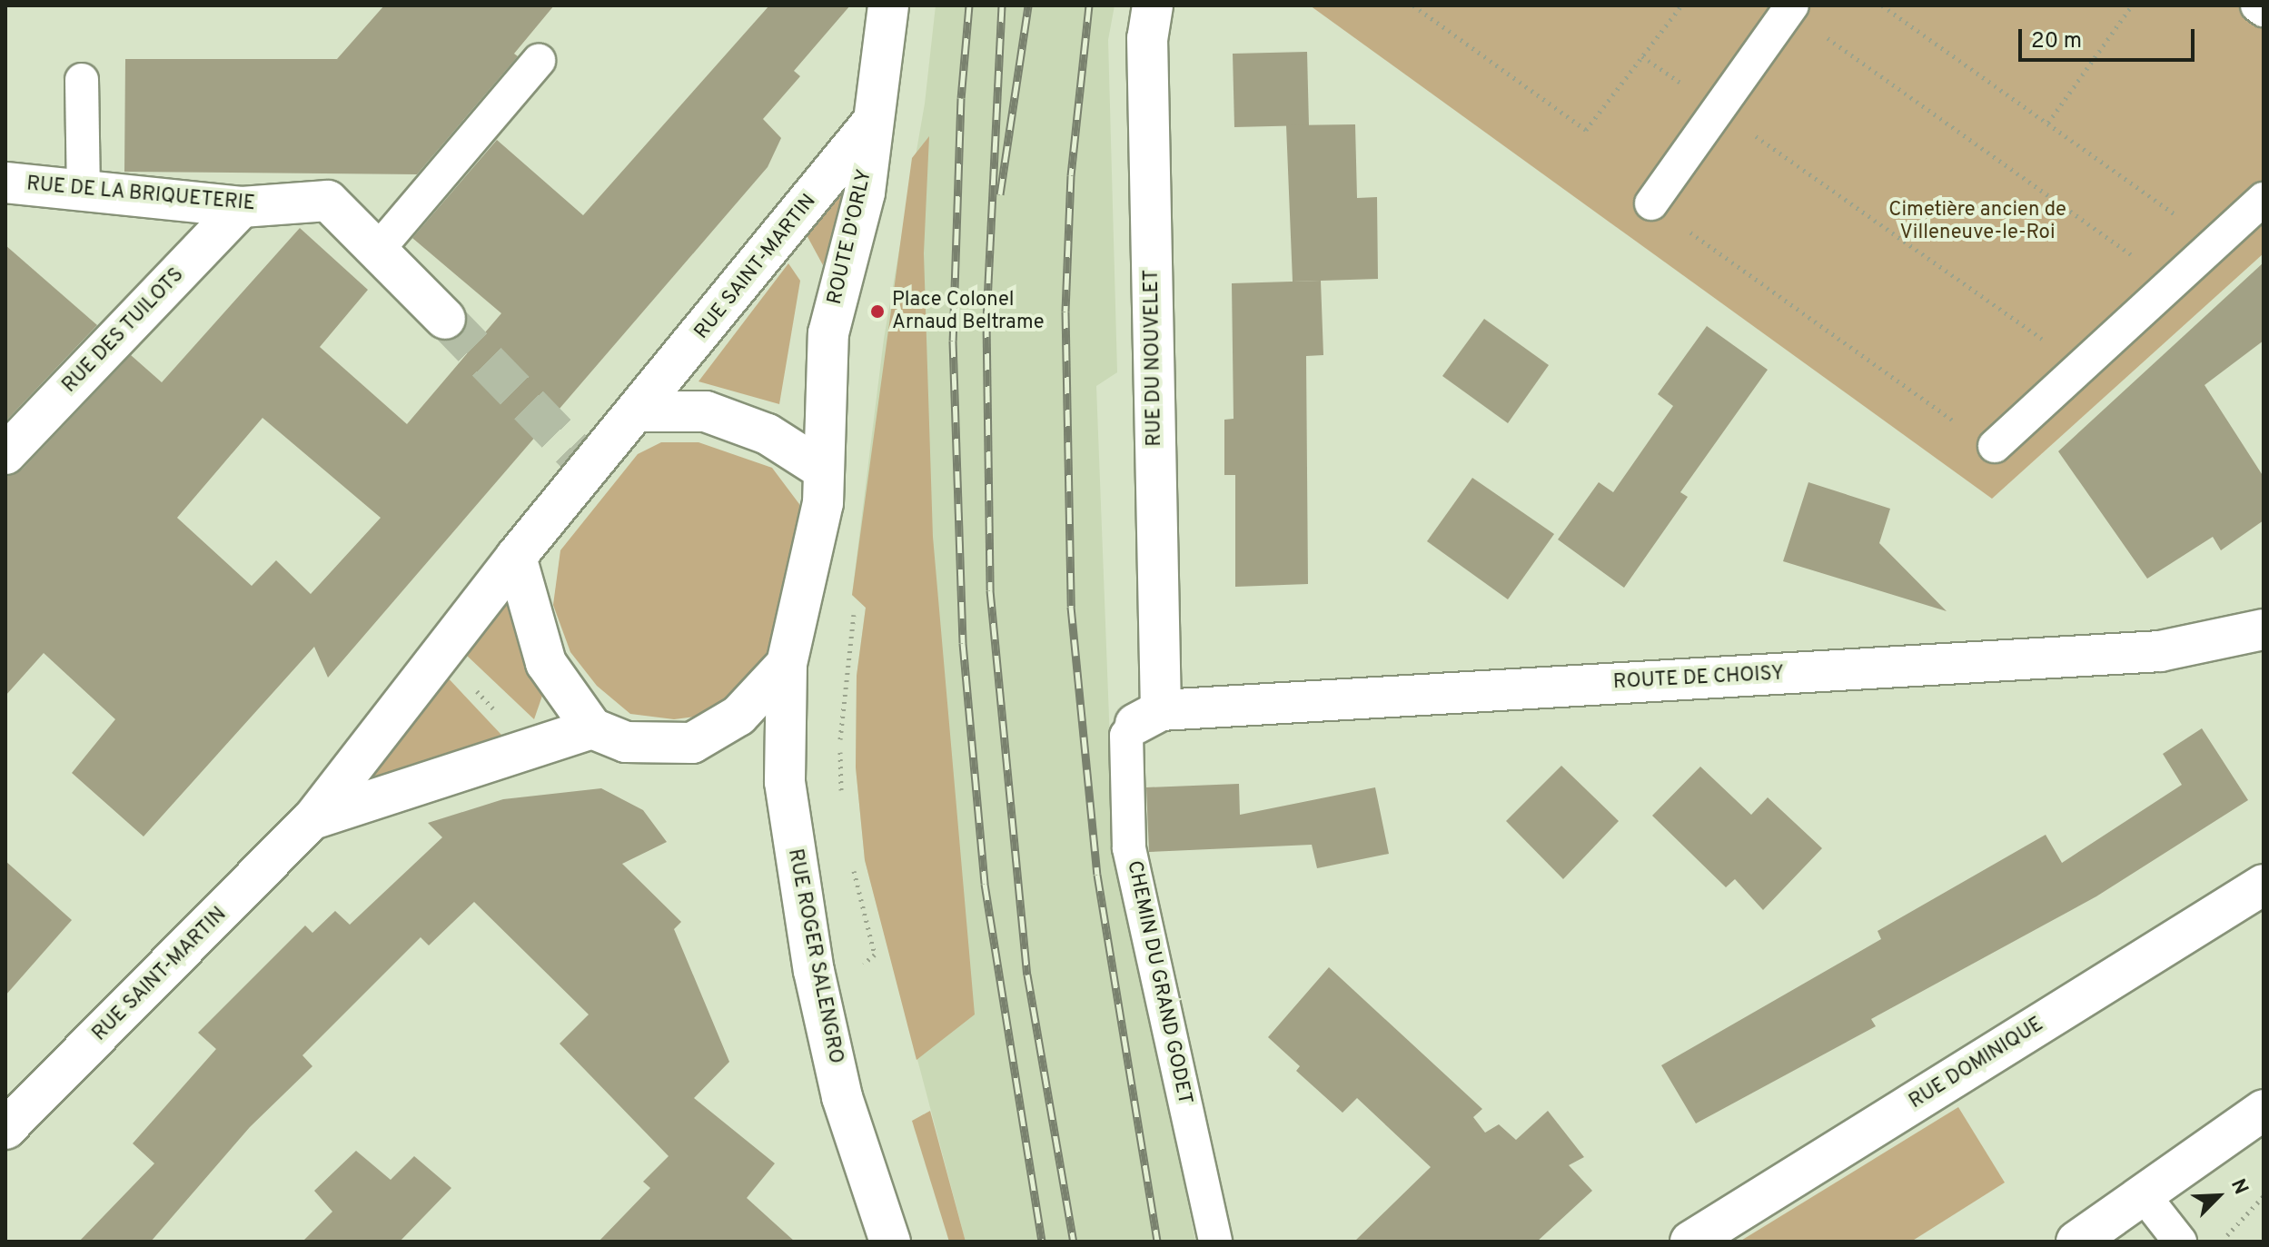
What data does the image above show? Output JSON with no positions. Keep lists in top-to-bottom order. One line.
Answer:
{"streets":{"street":["RUE DE LA BRIQUETERIE","ROUTE D'ORLY","RUE SAINT-MARTIN","RUE DES TUILOTS","RUE DU NOUVELET","ROUTE DE CHOISY","RUE ROGER SALENGRO","RUE DOMINIQUE"],"lane":["CHEMIN DU GRAND GODET"]},"crossings":[["RUE DE LA BRIQUETERIE","RUE DES TUILOTS"],["ROUTE D'ORLY","RUE SAINT-MARTIN"],["ROUTE D'ORLY","RUE ROGER SALENGRO"],["RUE DU NOUVELET","ROUTE DE CHOISY"],["RUE DU NOUVELET","CHEMIN DU GRAND GODET"],["ROUTE DE CHOISY","CHEMIN DU GRAND GODET"]],"parks":["Cimetière ancien de Villeneuve-le-Roi"],"places":["Place Colonel Arnaud Beltrame"],"scale_bar":"20 m","north":"top right"}
